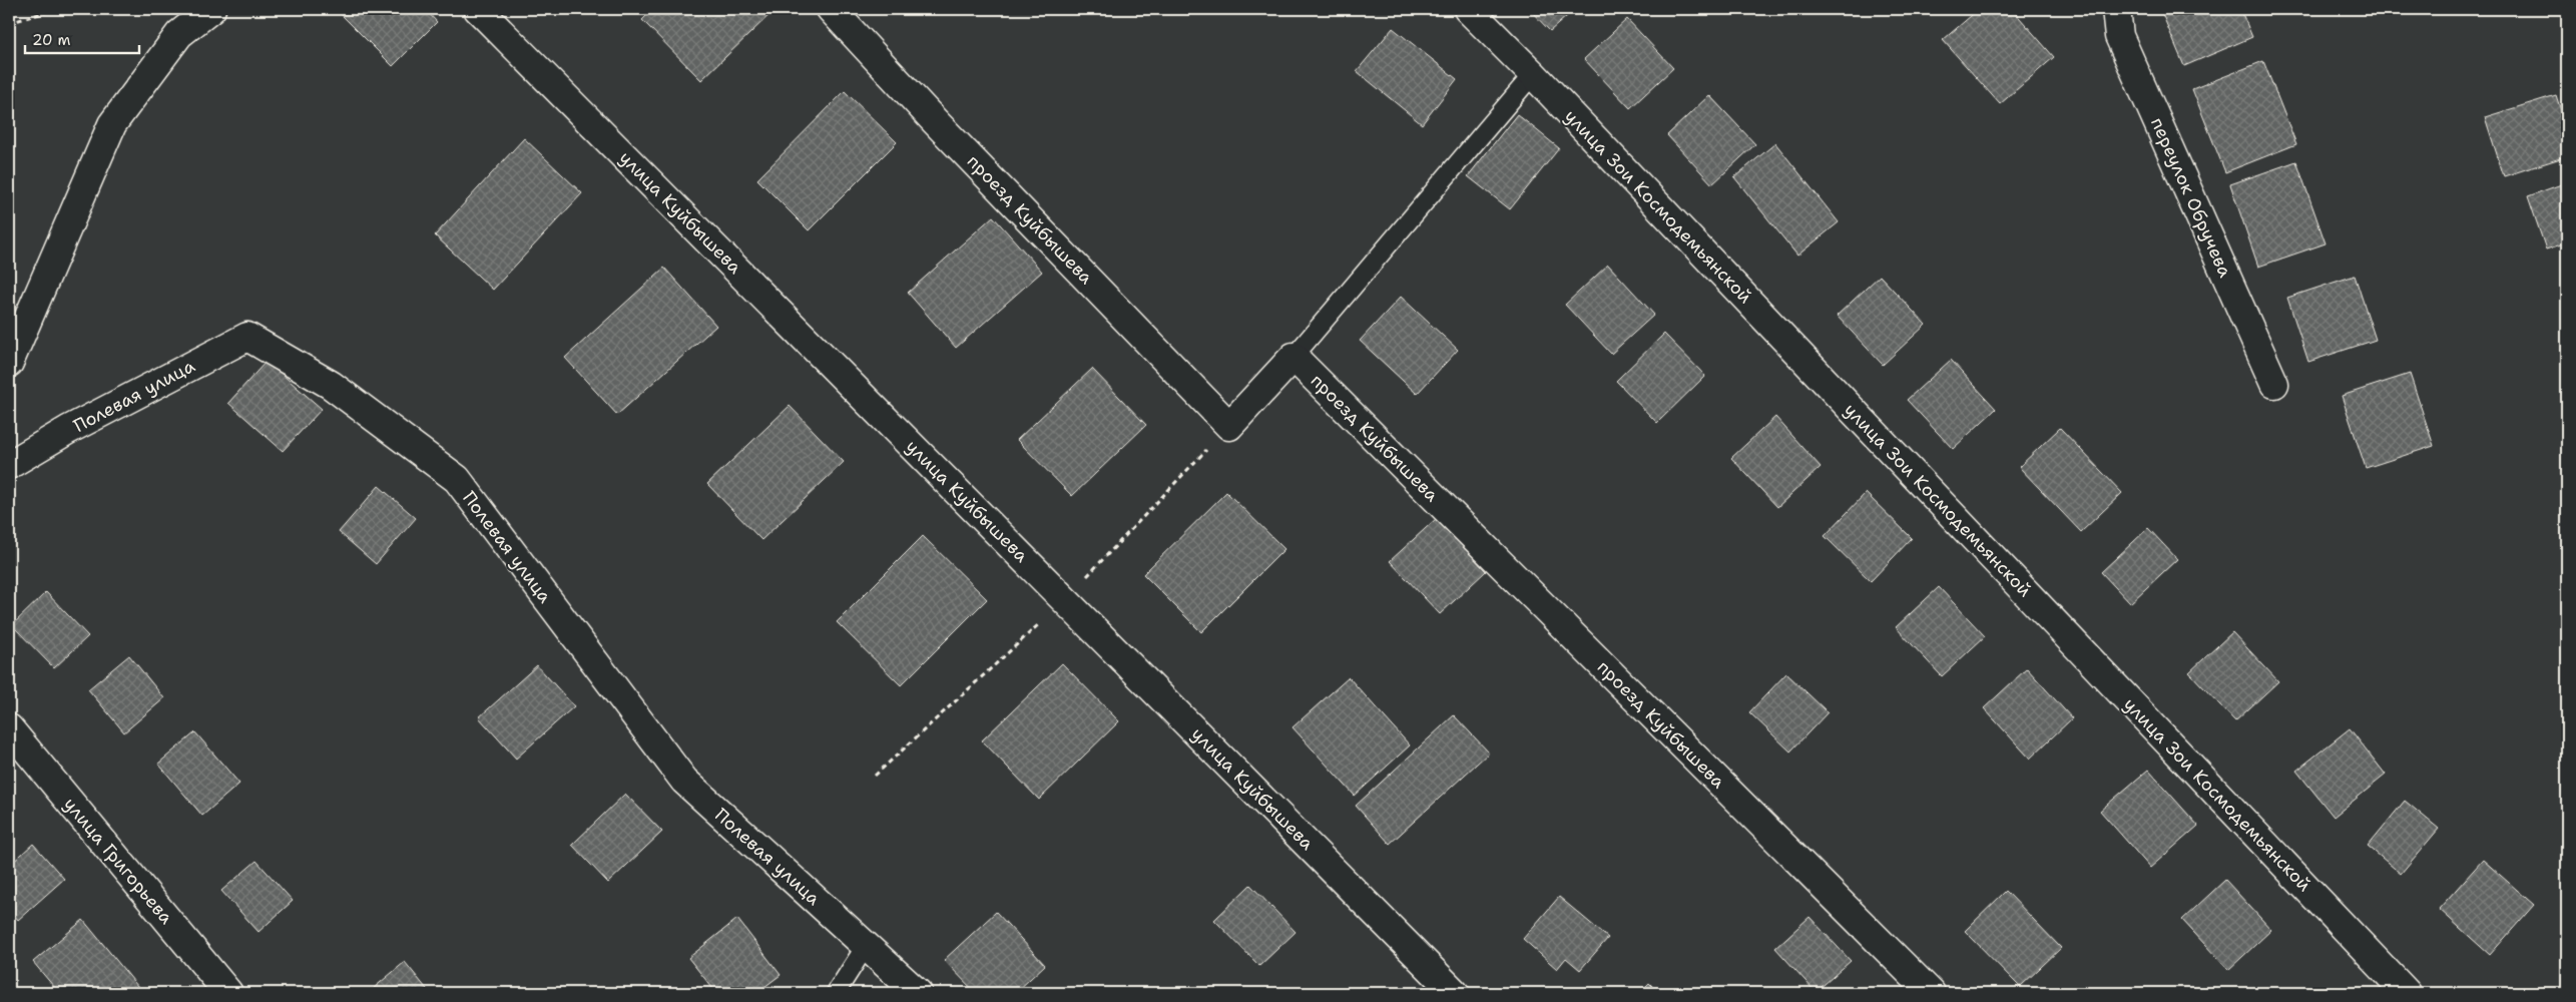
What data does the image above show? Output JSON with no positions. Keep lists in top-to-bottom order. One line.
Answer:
{"streets":{"street":["переулок Обручева","улица Зои Космодемьянской","улица Куйбышева","проезд Куйбышева","Полевая улица","улица Григорьева"]},"scale_bar":"20 m"}
